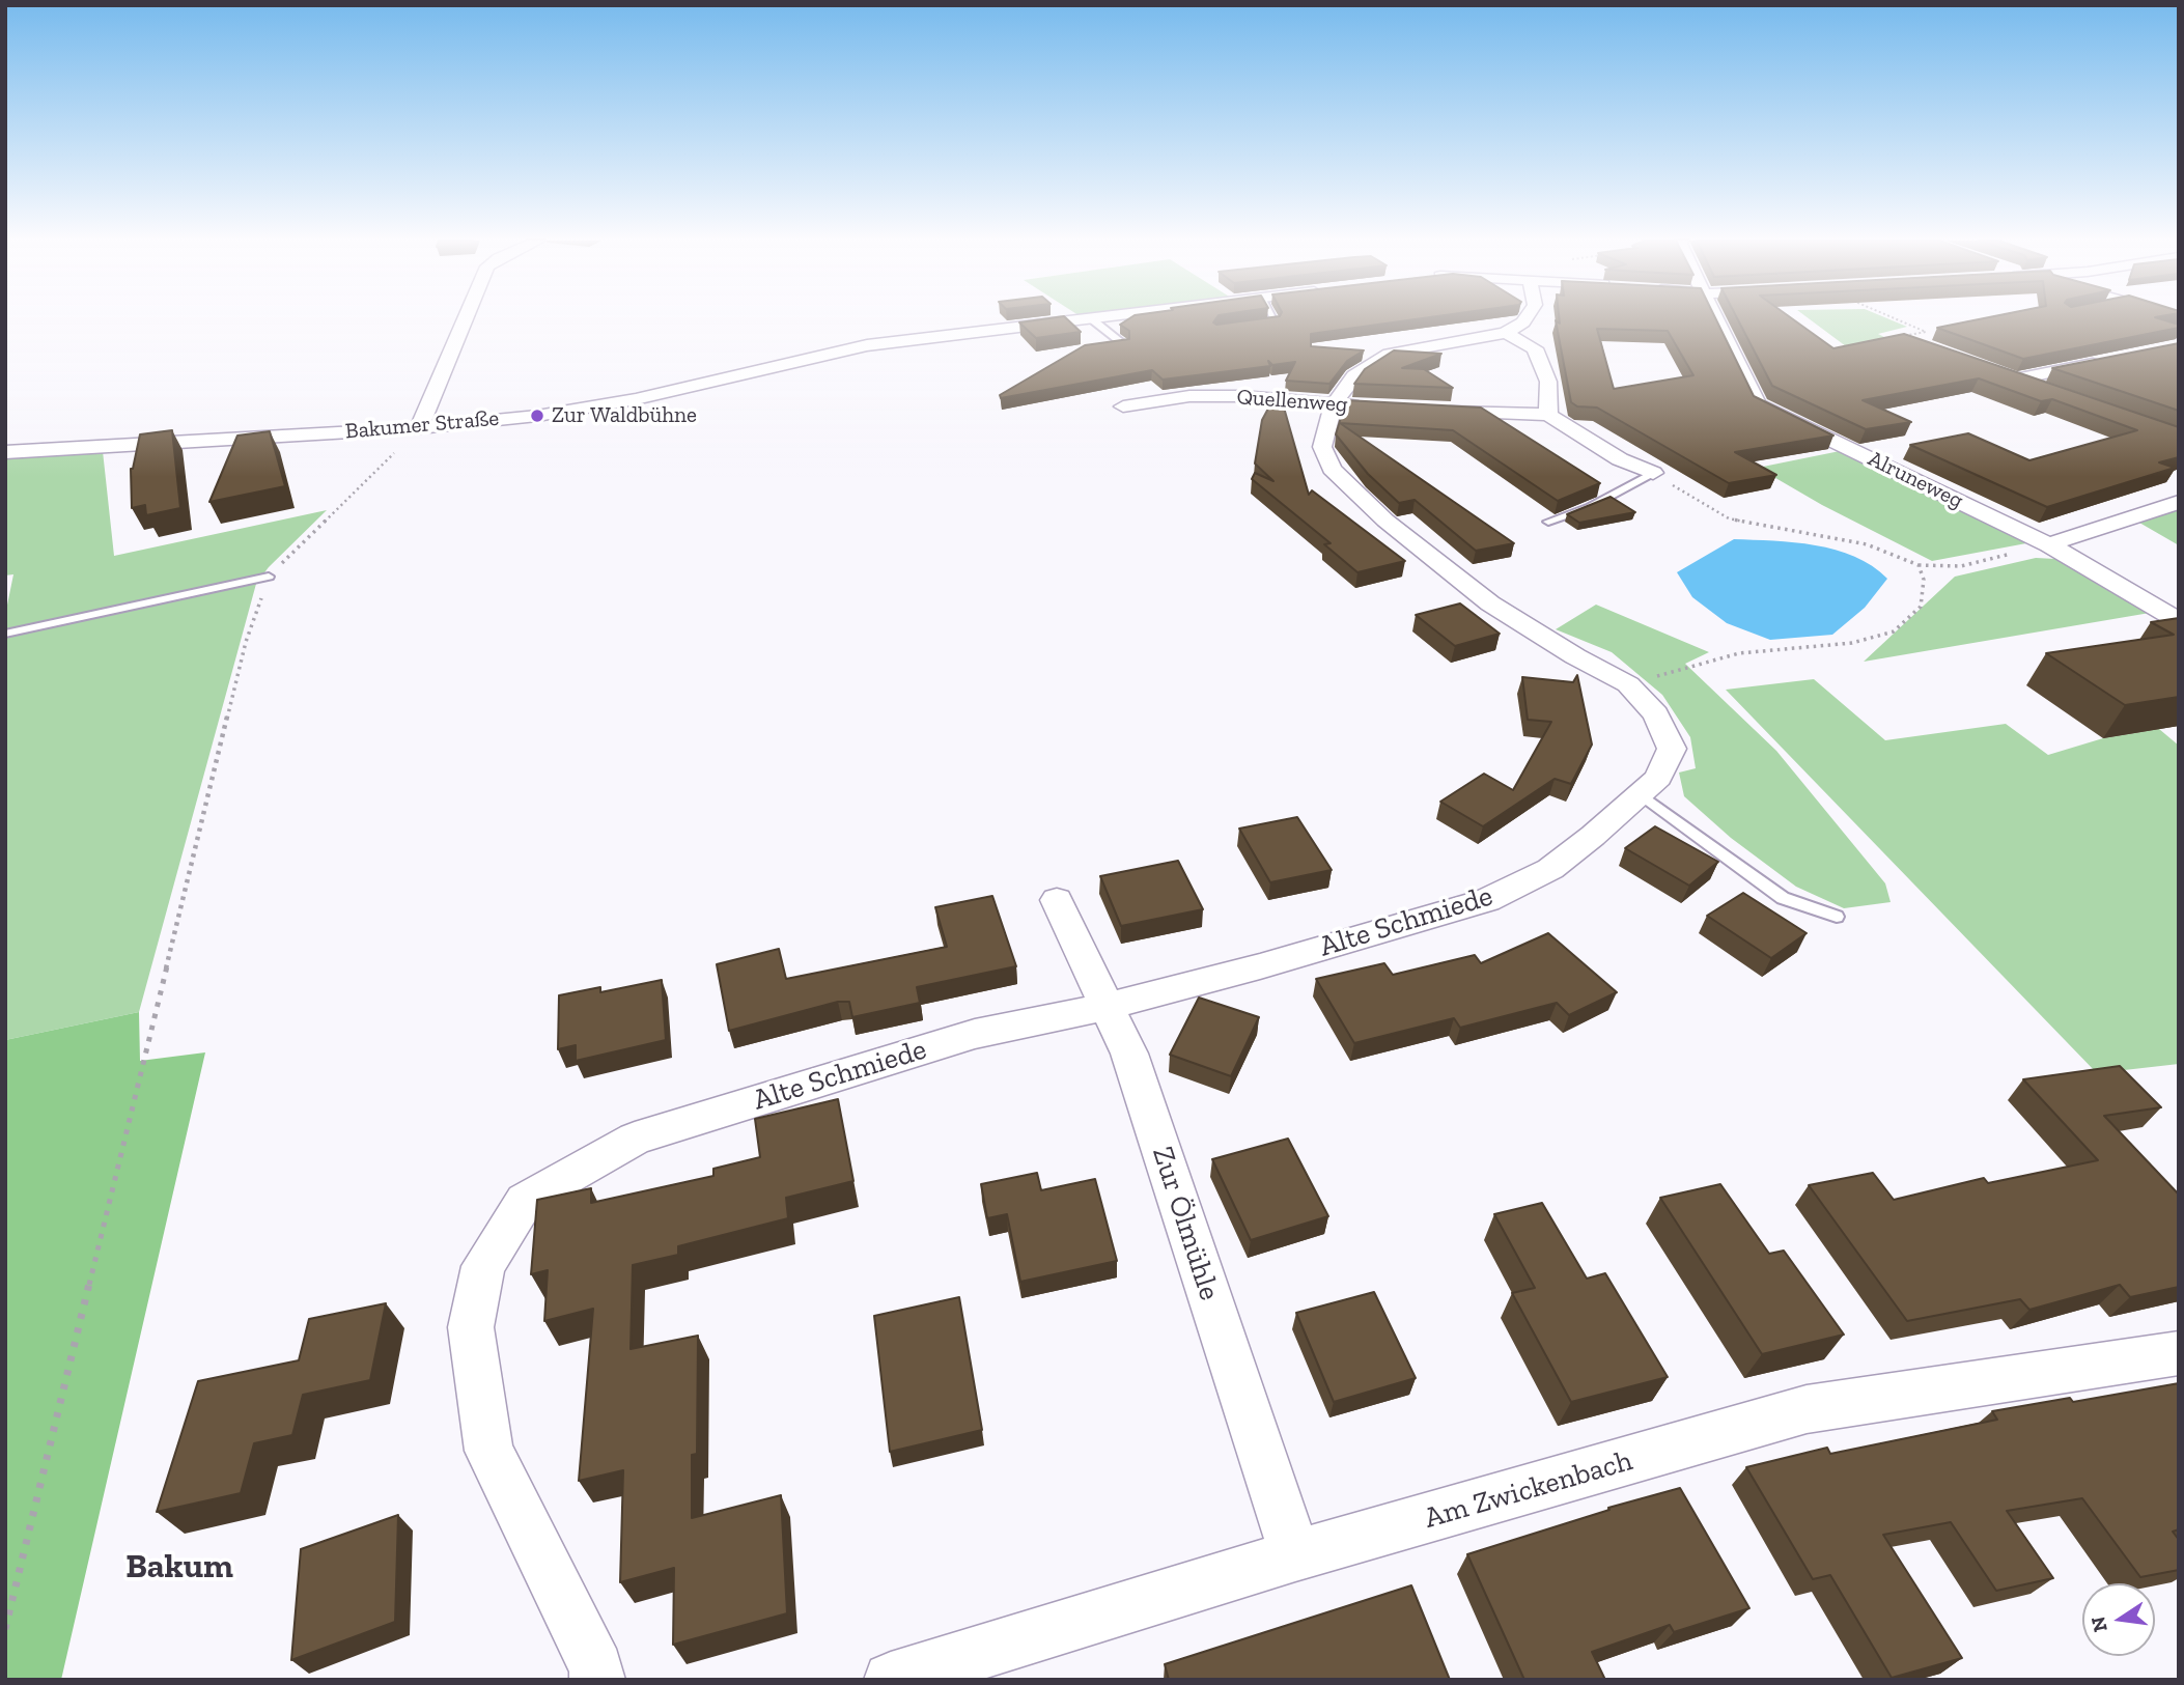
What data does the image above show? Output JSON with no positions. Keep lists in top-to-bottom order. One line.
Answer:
{"streets":{"street":["Quellenweg","Bakumer Straße","Alruneweg","Alte Schmiede","Zur Ölmühle","Am Zwickenbach"]},"crossings":[["Quellenweg","Alte Schmiede"],["Alte Schmiede","Zur Ölmühle"],["Zur Ölmühle","Am Zwickenbach"]],"districts":["Bakum"],"places":["Zur Waldbühne"],"north":"left"}
